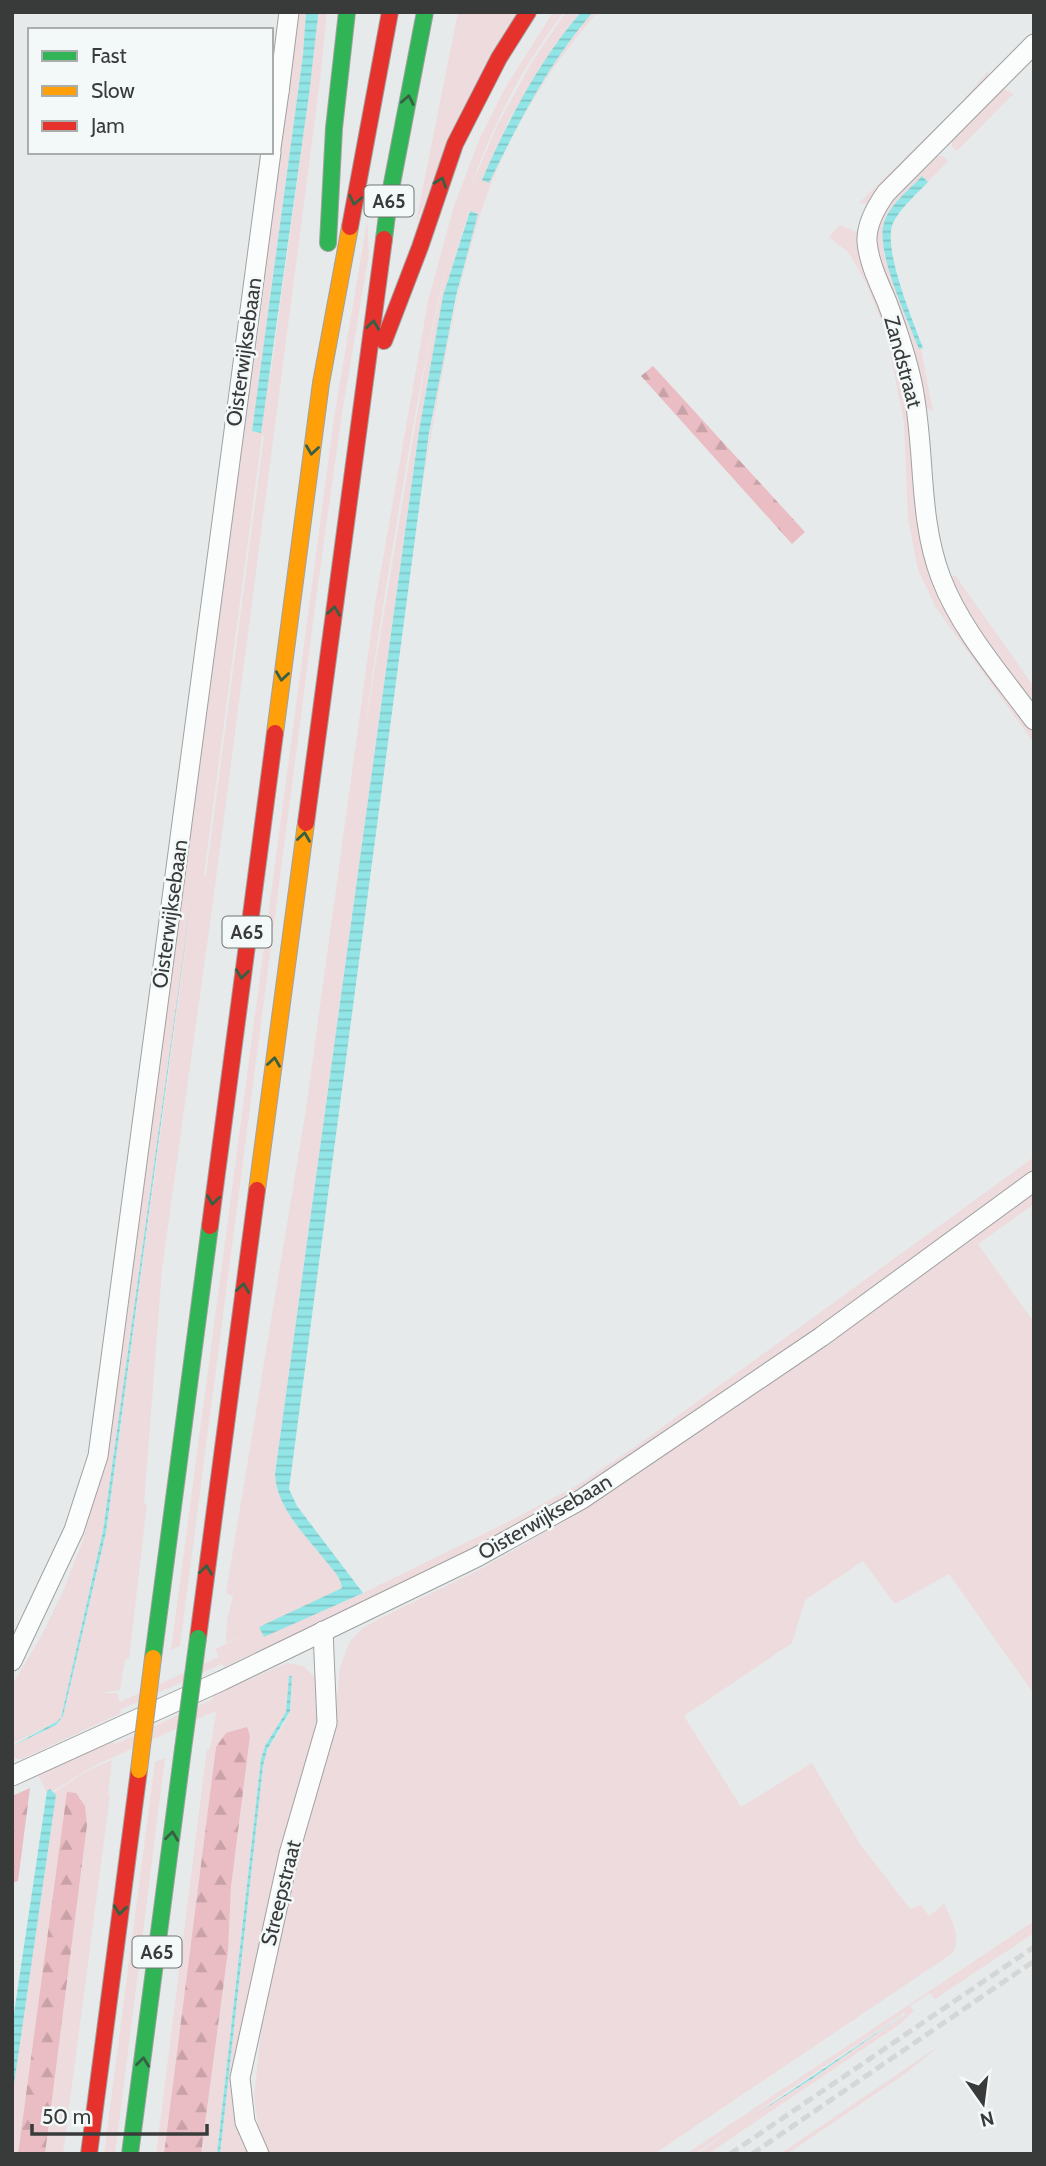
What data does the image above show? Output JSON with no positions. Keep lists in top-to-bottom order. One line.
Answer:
{"streets":{"highway":["A65"],"street":["Oisterwijksebaan","Zandstraat","Streepstraat"]},"crossings":[["Oisterwijksebaan","Streepstraat"]],"legend":["Fast","Slow","Jam"],"scale_bar":"50 m","north":"bottom"}
